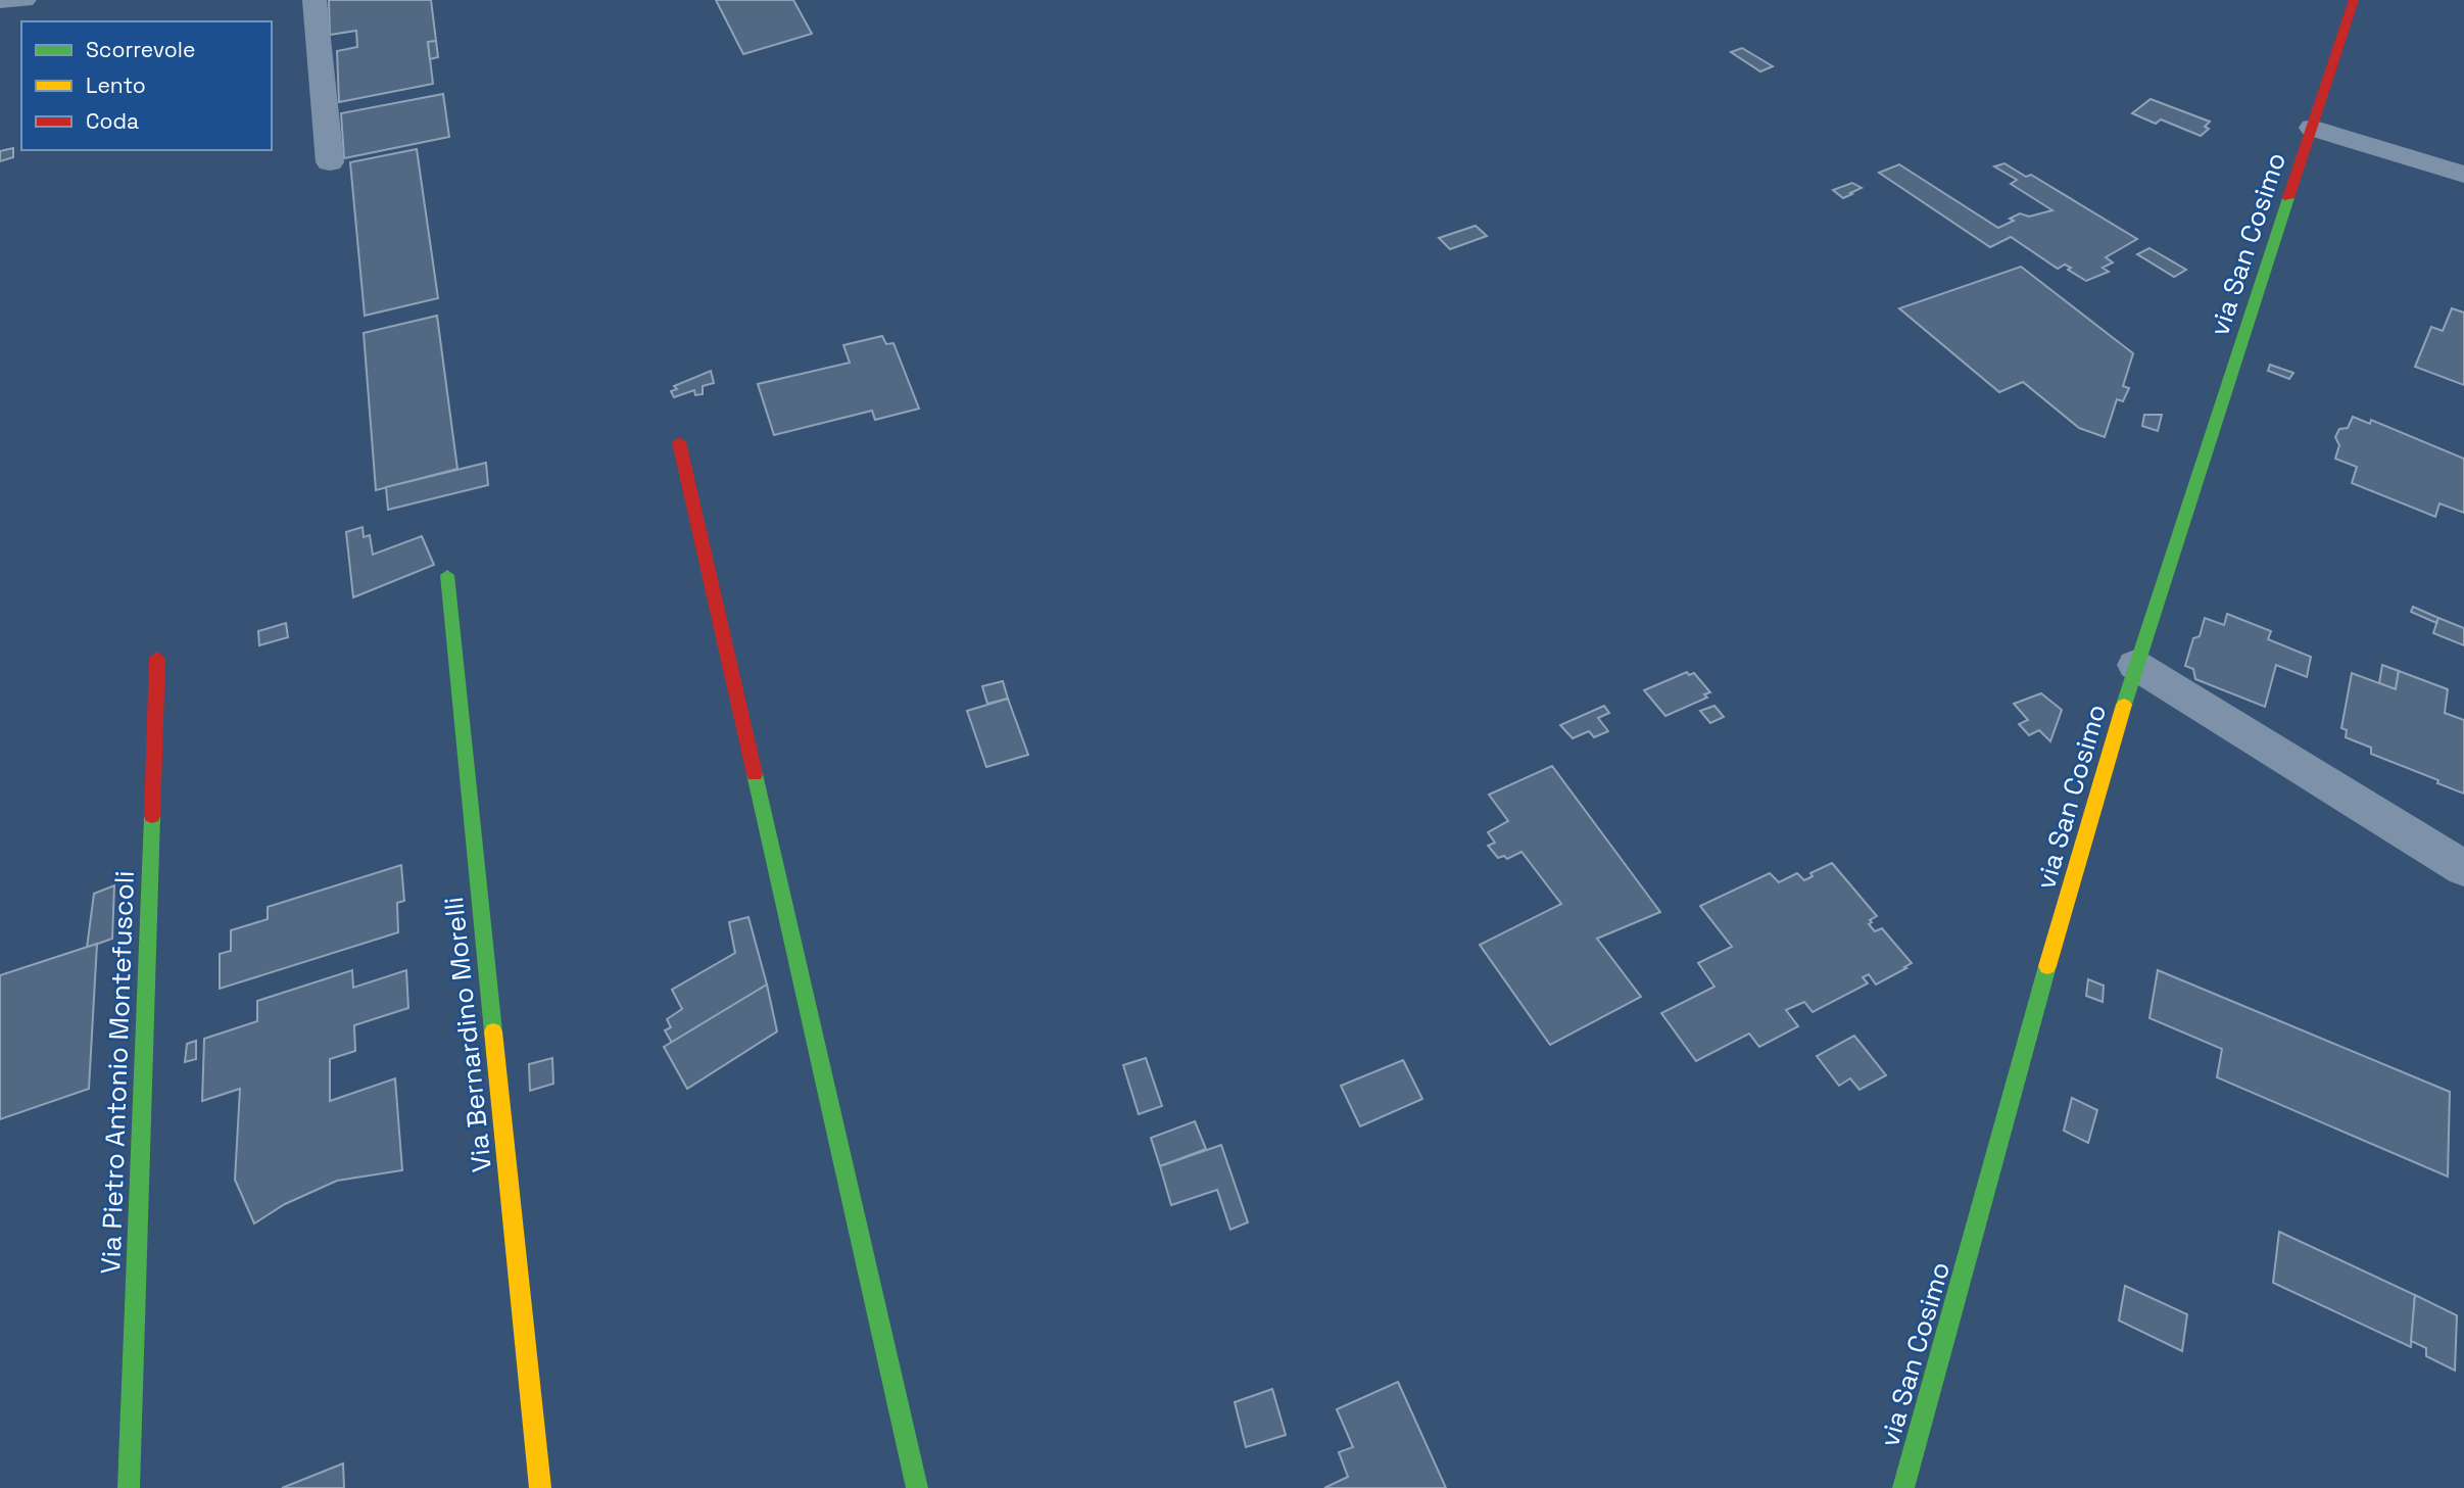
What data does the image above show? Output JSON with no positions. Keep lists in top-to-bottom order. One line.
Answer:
{"streets":{"street":["via San Cosimo","Via Bernardino Morelli","Via Pietro Antonio Montefuscoli"]},"legend":["Scorrevole","Lento","Coda"]}
